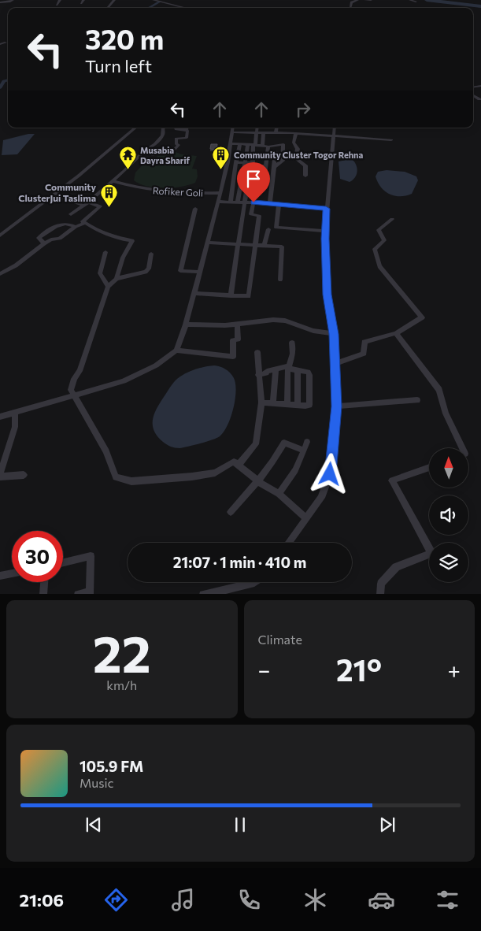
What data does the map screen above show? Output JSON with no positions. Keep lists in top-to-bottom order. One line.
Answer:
{"streets":{"street":["Rofiker Goli"]},"places":{"temple":["Musabia Dayra Sharif"],"building":["Community Cluster Togor Rehna","Community ClusterJui Taslima"]},"north":"top","page":{"turn":["320 m","Turn left"],"limit":"30","trip":"21:07 · 1 min · 410 m","tile":[["22","km/h"],"Climate"],"heat":["−","21°","+"],"song":["105.9 FM","Music"],"tabs":"21:06"}}
